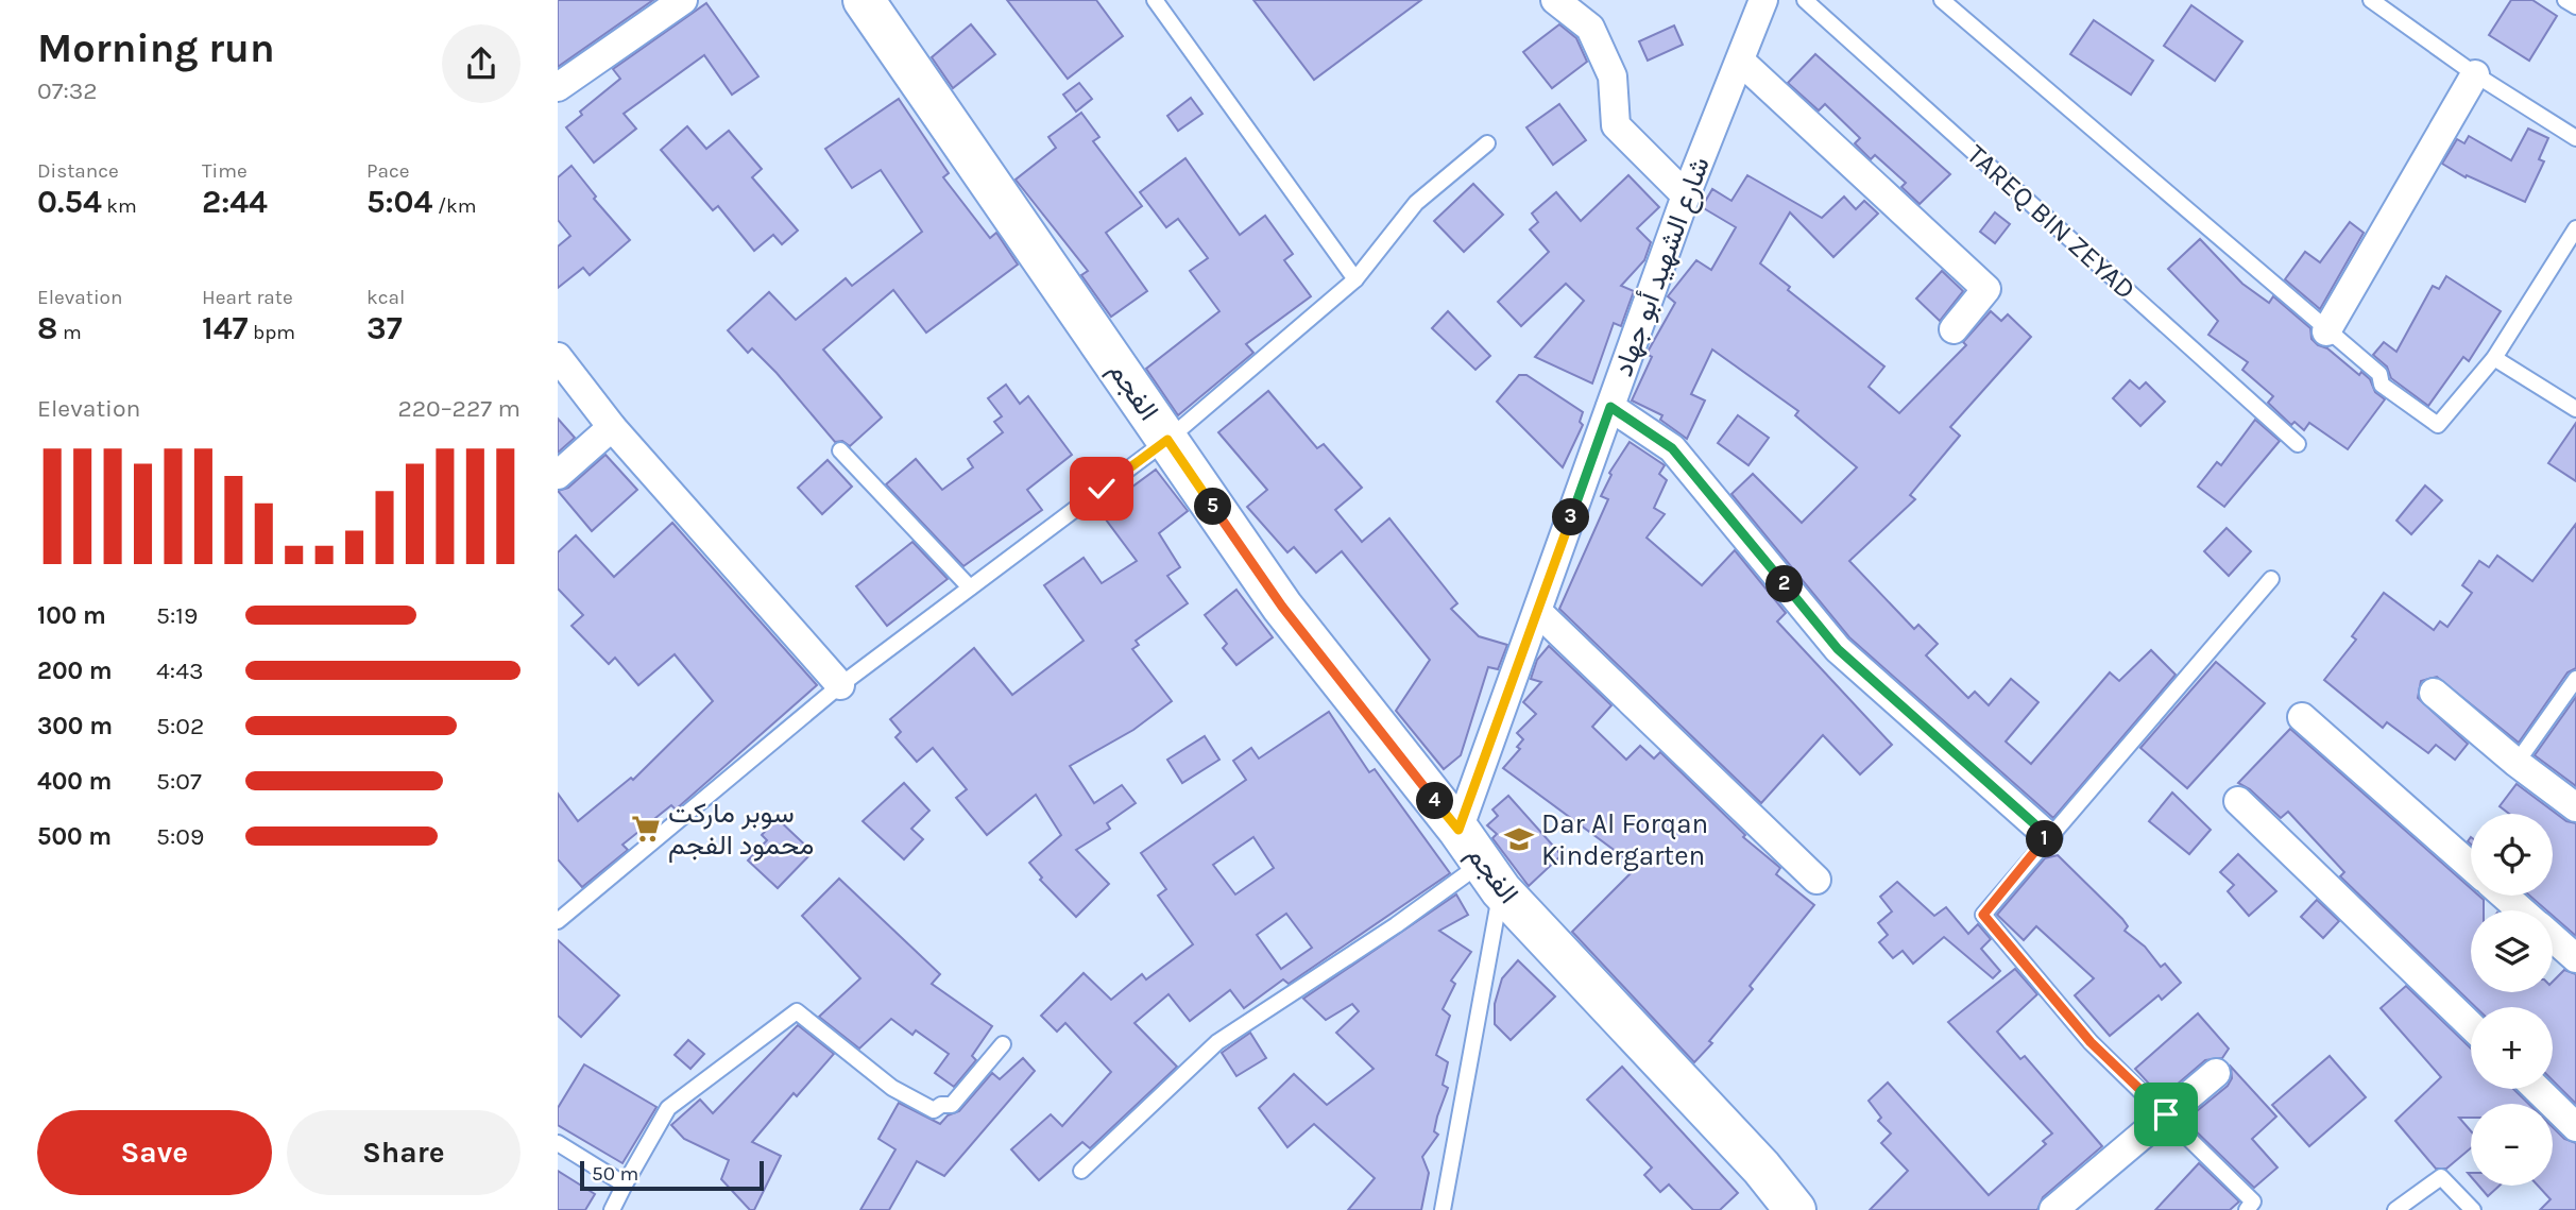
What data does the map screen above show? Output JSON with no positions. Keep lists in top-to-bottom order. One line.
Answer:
{"streets":{"main road":["الفجم"],"street":["شارع الشهيد أبو جهاد"],"lane":["TAREQ BIN ZEYAD"]},"crossings":[["شارع الشهيد أبو جهاد","الفجم"]],"places":{"supermarket":["سوبر ماركت محمود الفجم"],"school or university":["Dar Al Forqan Kindergarten"]},"scale_bar":"50 m","page":{"heading":["Morning run","07:32"],"stats":[["Distance","0.54 km"],["Time","2:44"],["Pace","5:04 /km"],["Elevation","8 m"],["Heart rate","147 bpm"],["kcal","37"]],"chart":["Elevation","220–227 m"],"pins":["5","3","2","4","1"],"list":[{"name":"100 m","note":"5:19"},{"name":"200 m","note":"4:43"},{"name":"300 m","note":"5:02"},{"name":"400 m","note":"5:07"},{"name":"500 m","note":"5:09"}],"map_buttons":["+","−"],"buttons":["Save","Share"],"scale":"50 m"}}
